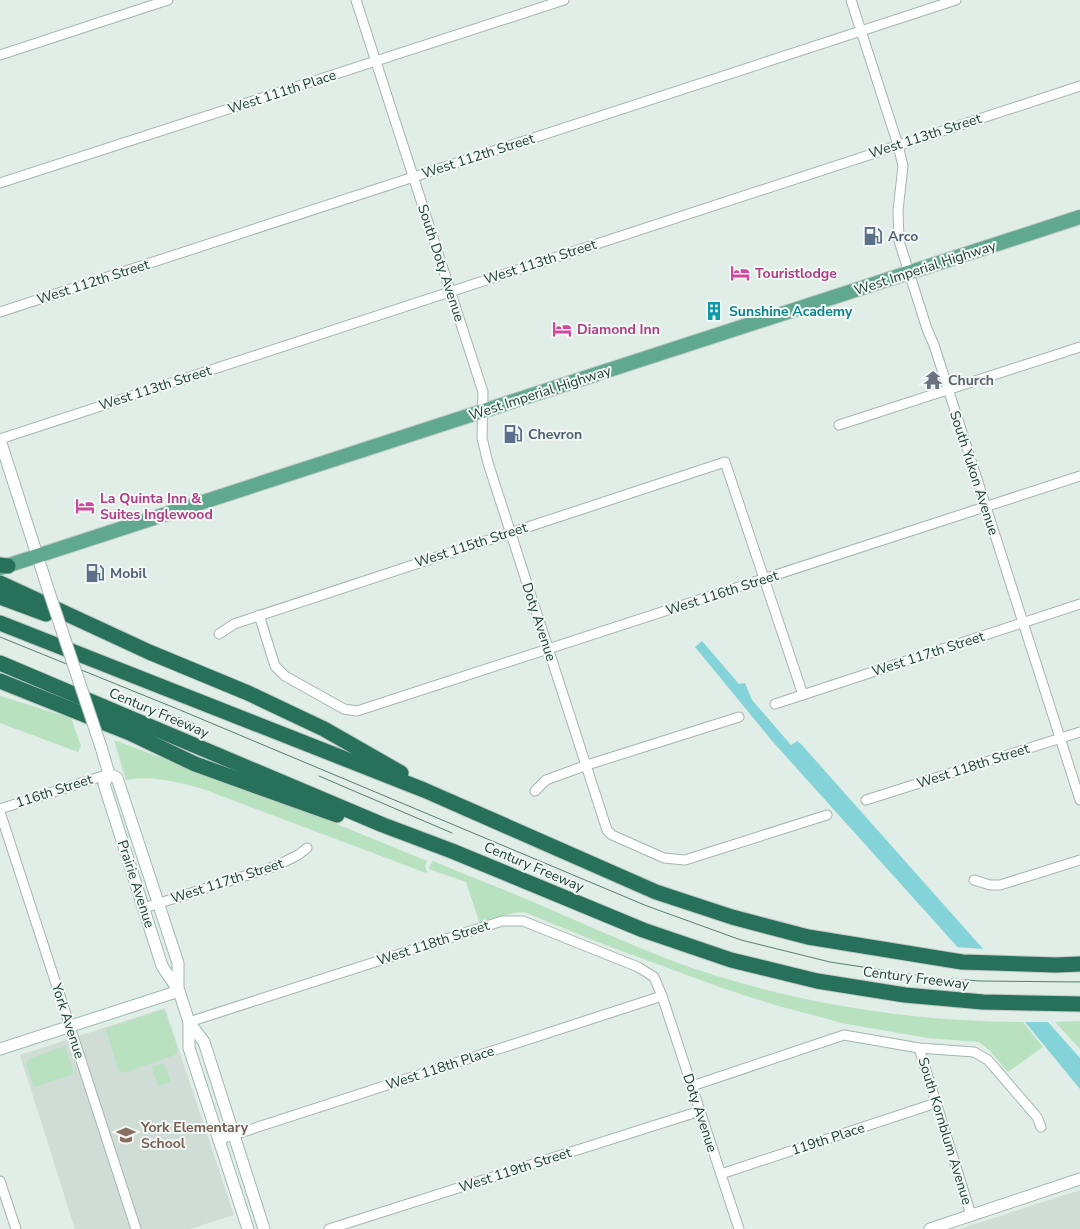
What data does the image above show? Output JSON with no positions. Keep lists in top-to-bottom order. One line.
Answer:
{"streets":{"highway":["Century Freeway"],"main road":["West Imperial Highway","Prairie Avenue"],"street":["West 111th Place","West 113th Street","West 112th Street","South Doty Avenue","South Yukon Avenue","West 115th Street","West 116th Street","Doty Avenue","West 117th Street","West 118th Street","116th Street","York Avenue","West 118th Place","South Kornblum Avenue","119th Place","West 119th Street"]},"crossings":[["West 111th Place","South Doty Avenue"],["West 113th Street","South Doty Avenue"],["West 113th Street","South Yukon Avenue"],["West 113th Street","Prairie Avenue"],["West 112th Street","South Doty Avenue"],["West 112th Street","South Yukon Avenue"],["South Doty Avenue","West Imperial Highway"],["South Doty Avenue","Doty Avenue"],["West Imperial Highway","South Yukon Avenue"],["West Imperial Highway","Doty Avenue"],["West Imperial Highway","Prairie Avenue"],["South Yukon Avenue","West 116th Street"],["South Yukon Avenue","West 117th Street"],["South Yukon Avenue","West 118th Street"],["West 115th Street","West 116th Street"],["West 115th Street","Doty Avenue"],["West 116th Street","Doty Avenue"],["Doty Avenue","West 118th Street"],["Doty Avenue","West 118th Place"],["Doty Avenue","119th Place"],["Doty Avenue","West 119th Street"],["West 117th Street","Prairie Avenue"],["West 118th Street","Prairie Avenue"],["West 118th Street","West 118th Place"],["116th Street","Prairie Avenue"],["116th Street","York Avenue"],["Prairie Avenue","West 118th Place"],["South Kornblum Avenue","119th Place"]],"places":{"fuel station":["Arco","Chevron","Mobil"],"hotel":["Touristlodge","Diamond Inn","La Quinta Inn & Suites Inglewood"],"building":["Sunshine Academy"],"temple":["Church"],"school or university":["York Elementary School"]}}
